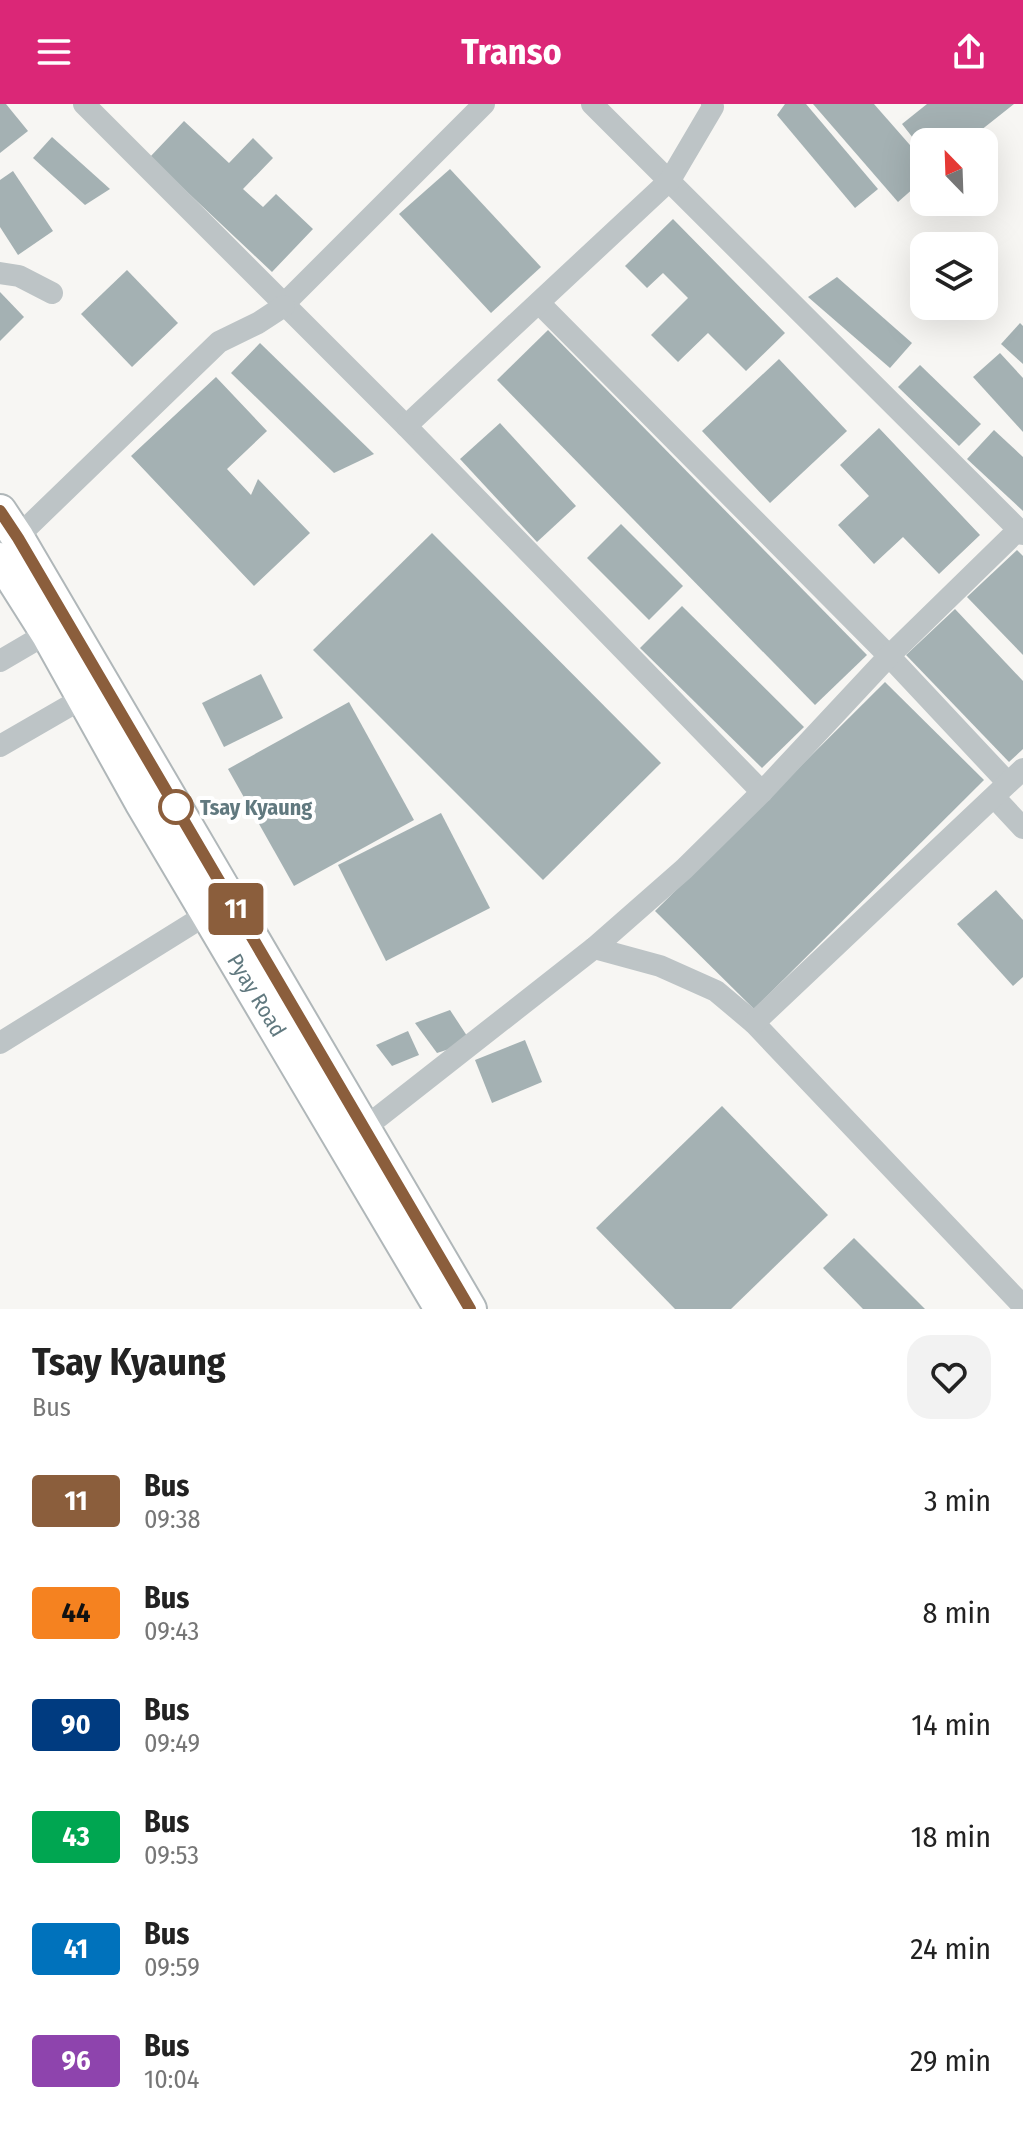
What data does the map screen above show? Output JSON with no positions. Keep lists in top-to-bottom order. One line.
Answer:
{"streets":{"highway":["Pyay Road"]},"places":["Tsay Kyaung"],"lines":["bus line 11"],"north":"top left","page":{"header":"Transo","on_map":"11","heading":["Tsay Kyaung","Bus"],"list":[{"mark":"11","name":"Bus","note":"09:38","value":"3 min"},{"mark":"44","name":"Bus","note":"09:43","value":"8 min"},{"mark":"90","name":"Bus","note":"09:49","value":"14 min"},{"mark":"43","name":"Bus","note":"09:53","value":"18 min"},{"mark":"41","name":"Bus","note":"09:59","value":"24 min"},{"mark":"96","name":"Bus","note":"10:04","value":"29 min"}]}}
